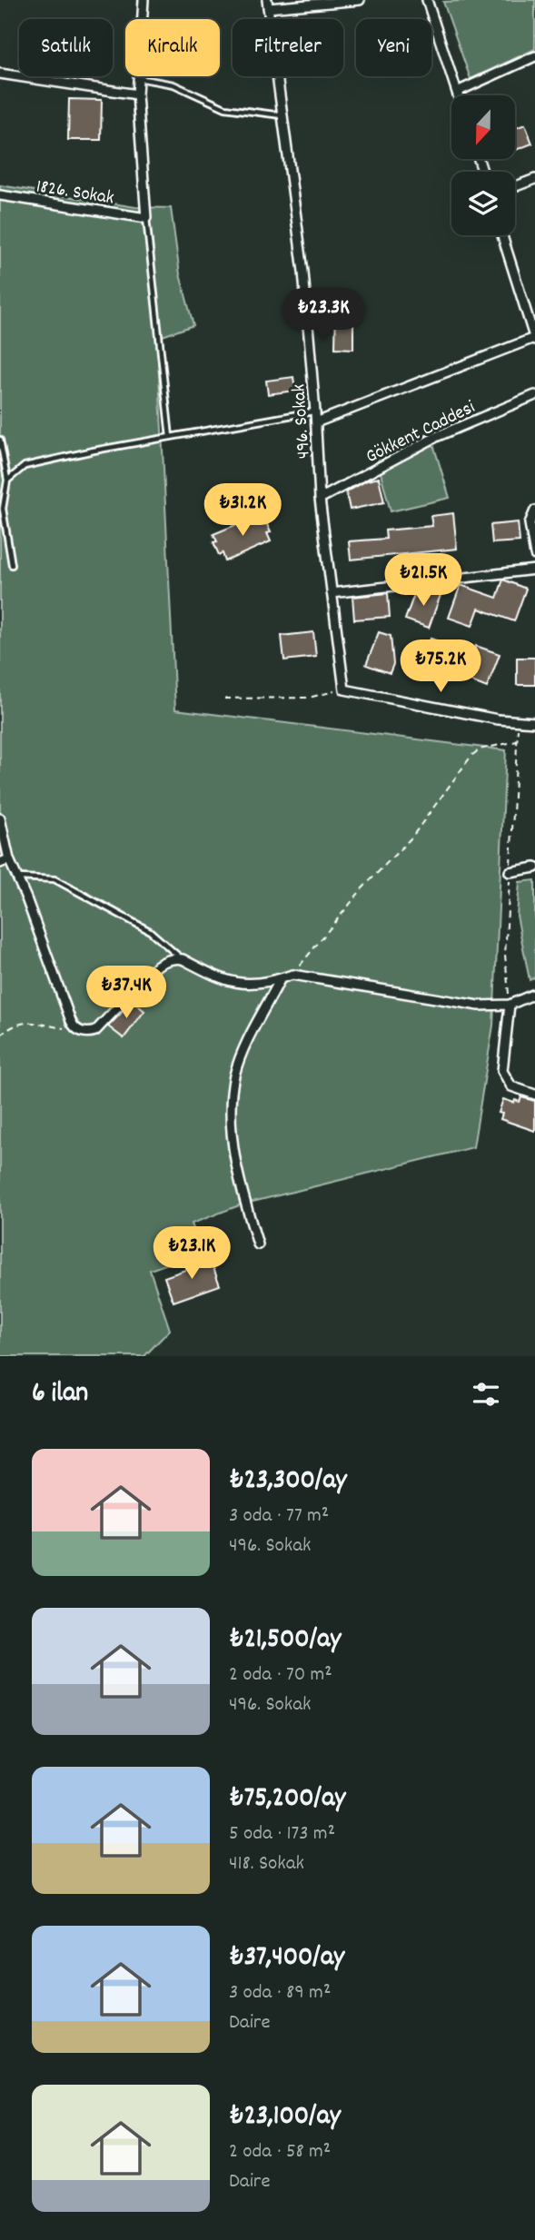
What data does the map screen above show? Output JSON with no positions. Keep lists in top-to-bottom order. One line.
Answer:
{"streets":{"street":["1826. Sokak","496. Sokak","Gökkent Caddesi"]},"crossings":[["496. Sokak","Gökkent Caddesi"]],"north":"bottom","page":{"chip":["Satılık","Kiralık","Filtreler","Yeni"],"price":["₺23.3K","₺31.2K","₺21.5K","₺75.2K","₺37.4K","₺23.1K"],"heading":"6 ilan","list":[{"name":"₺23,300/ay","note":"3 oda · 77 m² · 496. Sokak"},{"name":"₺21,500/ay","note":"2 oda · 70 m² · 496. Sokak"},{"name":"₺75,200/ay","note":"5 oda · 173 m² · 418. Sokak"},{"name":"₺37,400/ay","note":"3 oda · 89 m² · Daire"},{"name":"₺23,100/ay","note":"2 oda · 58 m² · Daire"}]}}
